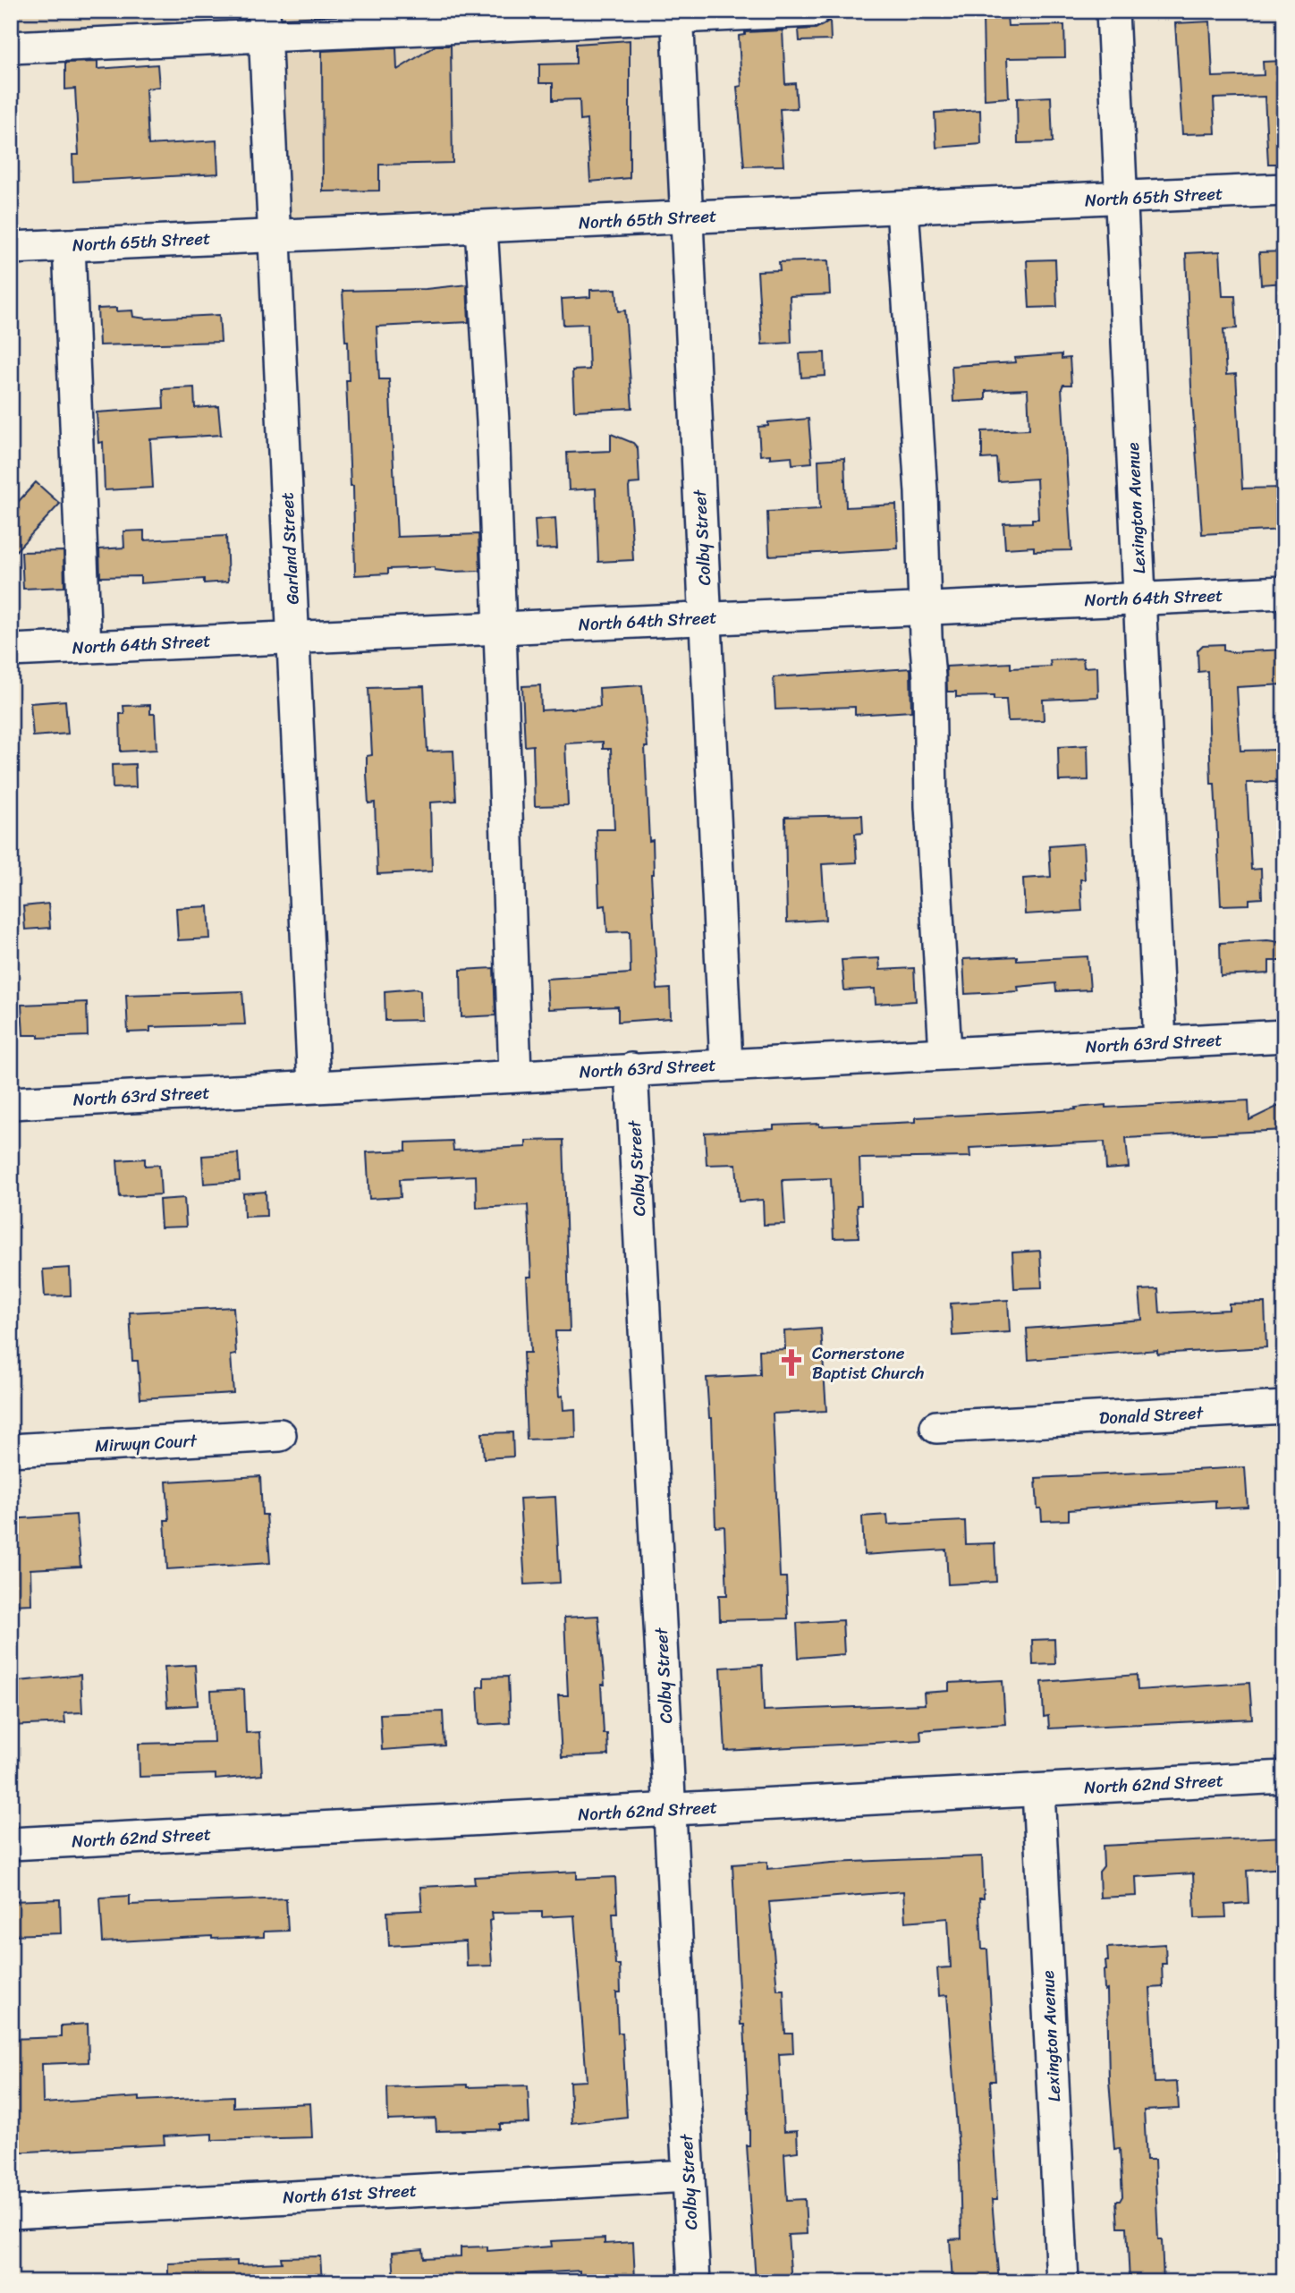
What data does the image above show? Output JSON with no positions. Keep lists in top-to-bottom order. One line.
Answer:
{"streets":{"street":["North 65th Street","Lexington Avenue","Colby Street","Garland Street","North 64th Street","North 63rd Street","Donald Street","Mirwyn Court","North 62nd Street","North 61st Street"]},"crossings":[["North 65th Street","Lexington Avenue"],["North 65th Street","Colby Street"],["North 65th Street","Garland Street"],["Lexington Avenue","North 64th Street"],["Lexington Avenue","North 63rd Street"],["Lexington Avenue","North 62nd Street"],["Colby Street","North 64th Street"],["Colby Street","North 63rd Street"],["Colby Street","North 62nd Street"],["Colby Street","North 61st Street"],["Garland Street","North 64th Street"],["Garland Street","North 63rd Street"]],"places":{"church":["Cornerstone Baptist Church"]}}
